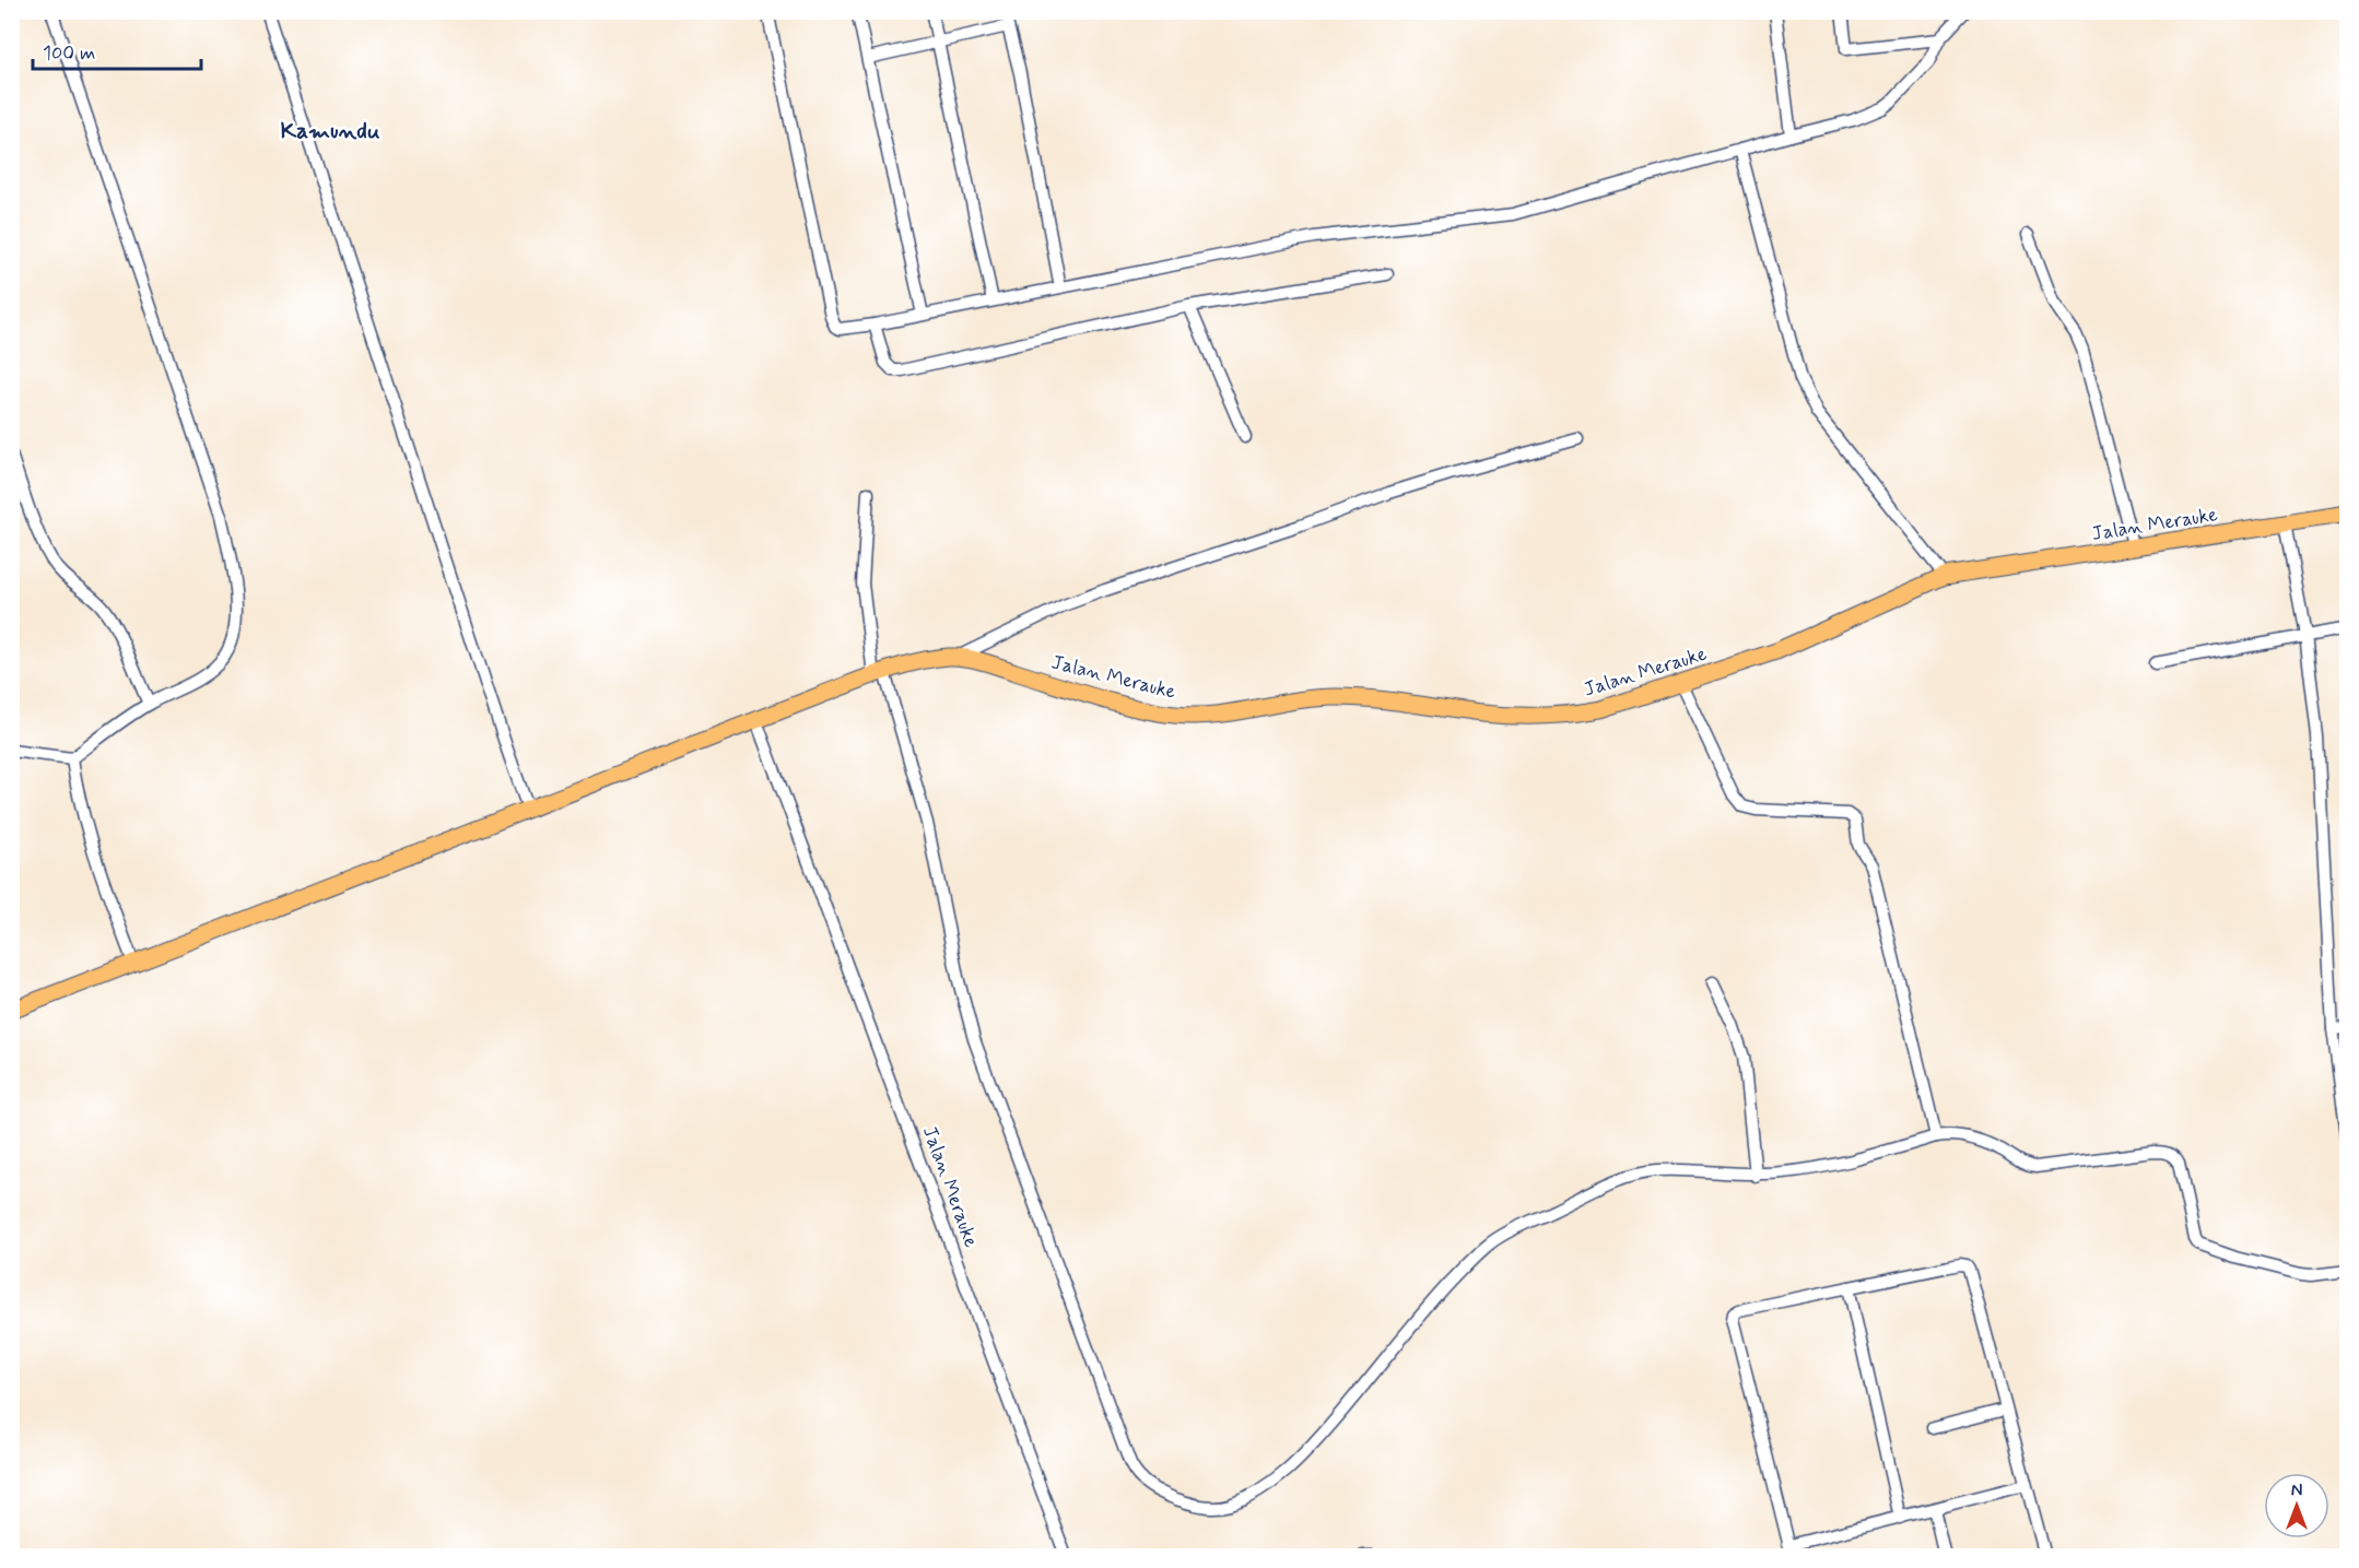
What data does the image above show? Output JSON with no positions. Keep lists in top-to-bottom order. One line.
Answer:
{"streets":{"highway":["Jalan Merauke"]},"districts":["Kamundu"],"scale_bar":"100 m","north":"top"}
